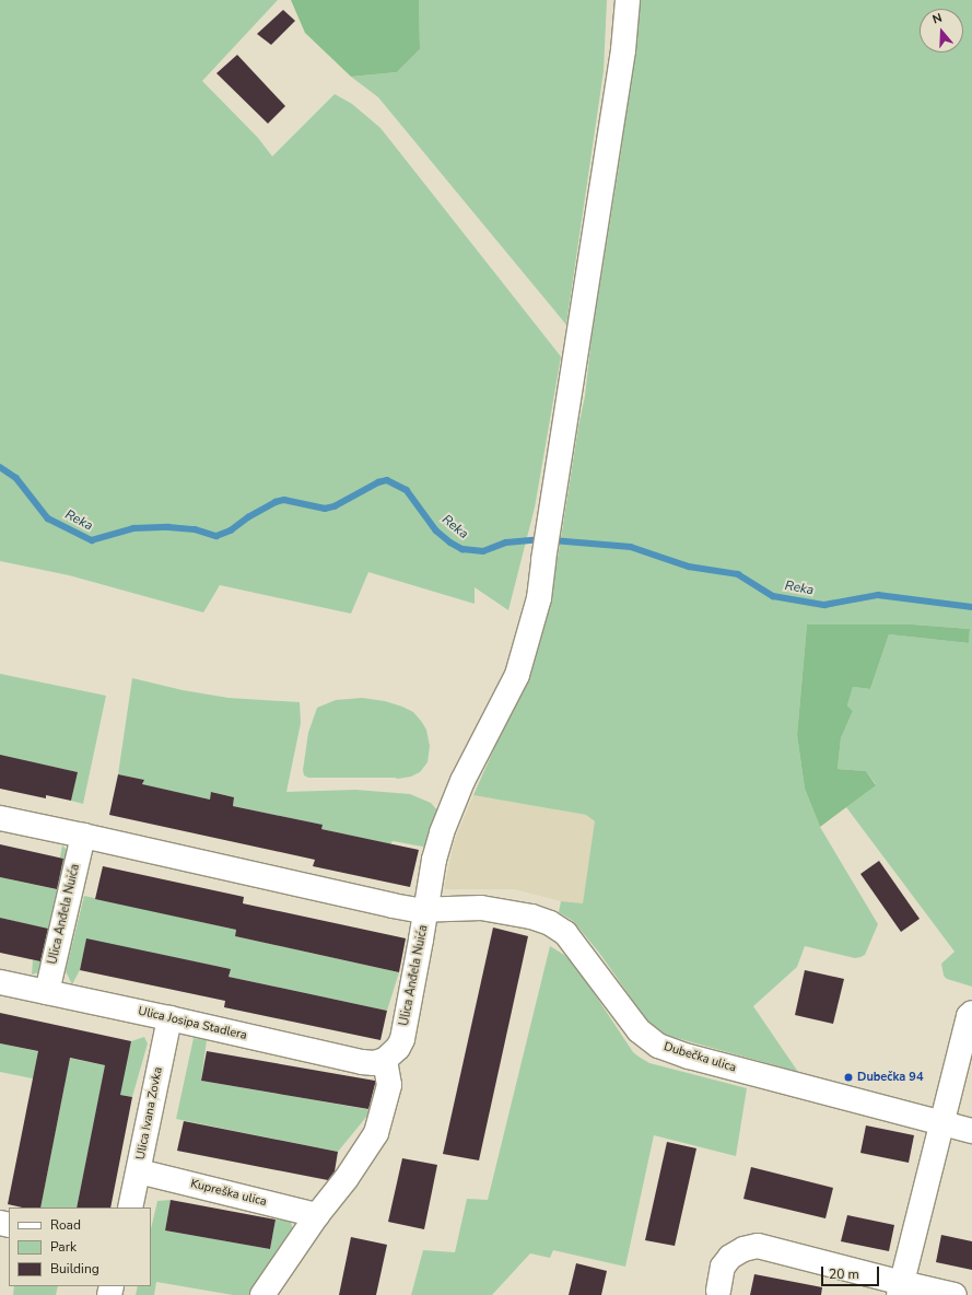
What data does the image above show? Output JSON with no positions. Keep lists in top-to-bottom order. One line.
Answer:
{"streets":{"street":["Ulica Anđela Nuića","Ulica Josipa Stadlera","Dubečka ulica","Ulica Ivana Zovka","Kupreška ulica"]},"crossings":[["Ulica Anđela Nuića","Ulica Josipa Stadlera"],["Ulica Anđela Nuića","Dubečka ulica"],["Ulica Josipa Stadlera","Ulica Ivana Zovka"],["Ulica Ivana Zovka","Kupreška ulica"]],"water":["Reka"],"places":["Dubečka 94"],"legend":["Road","Park","Building"],"scale_bar":"20 m","north":"top"}
